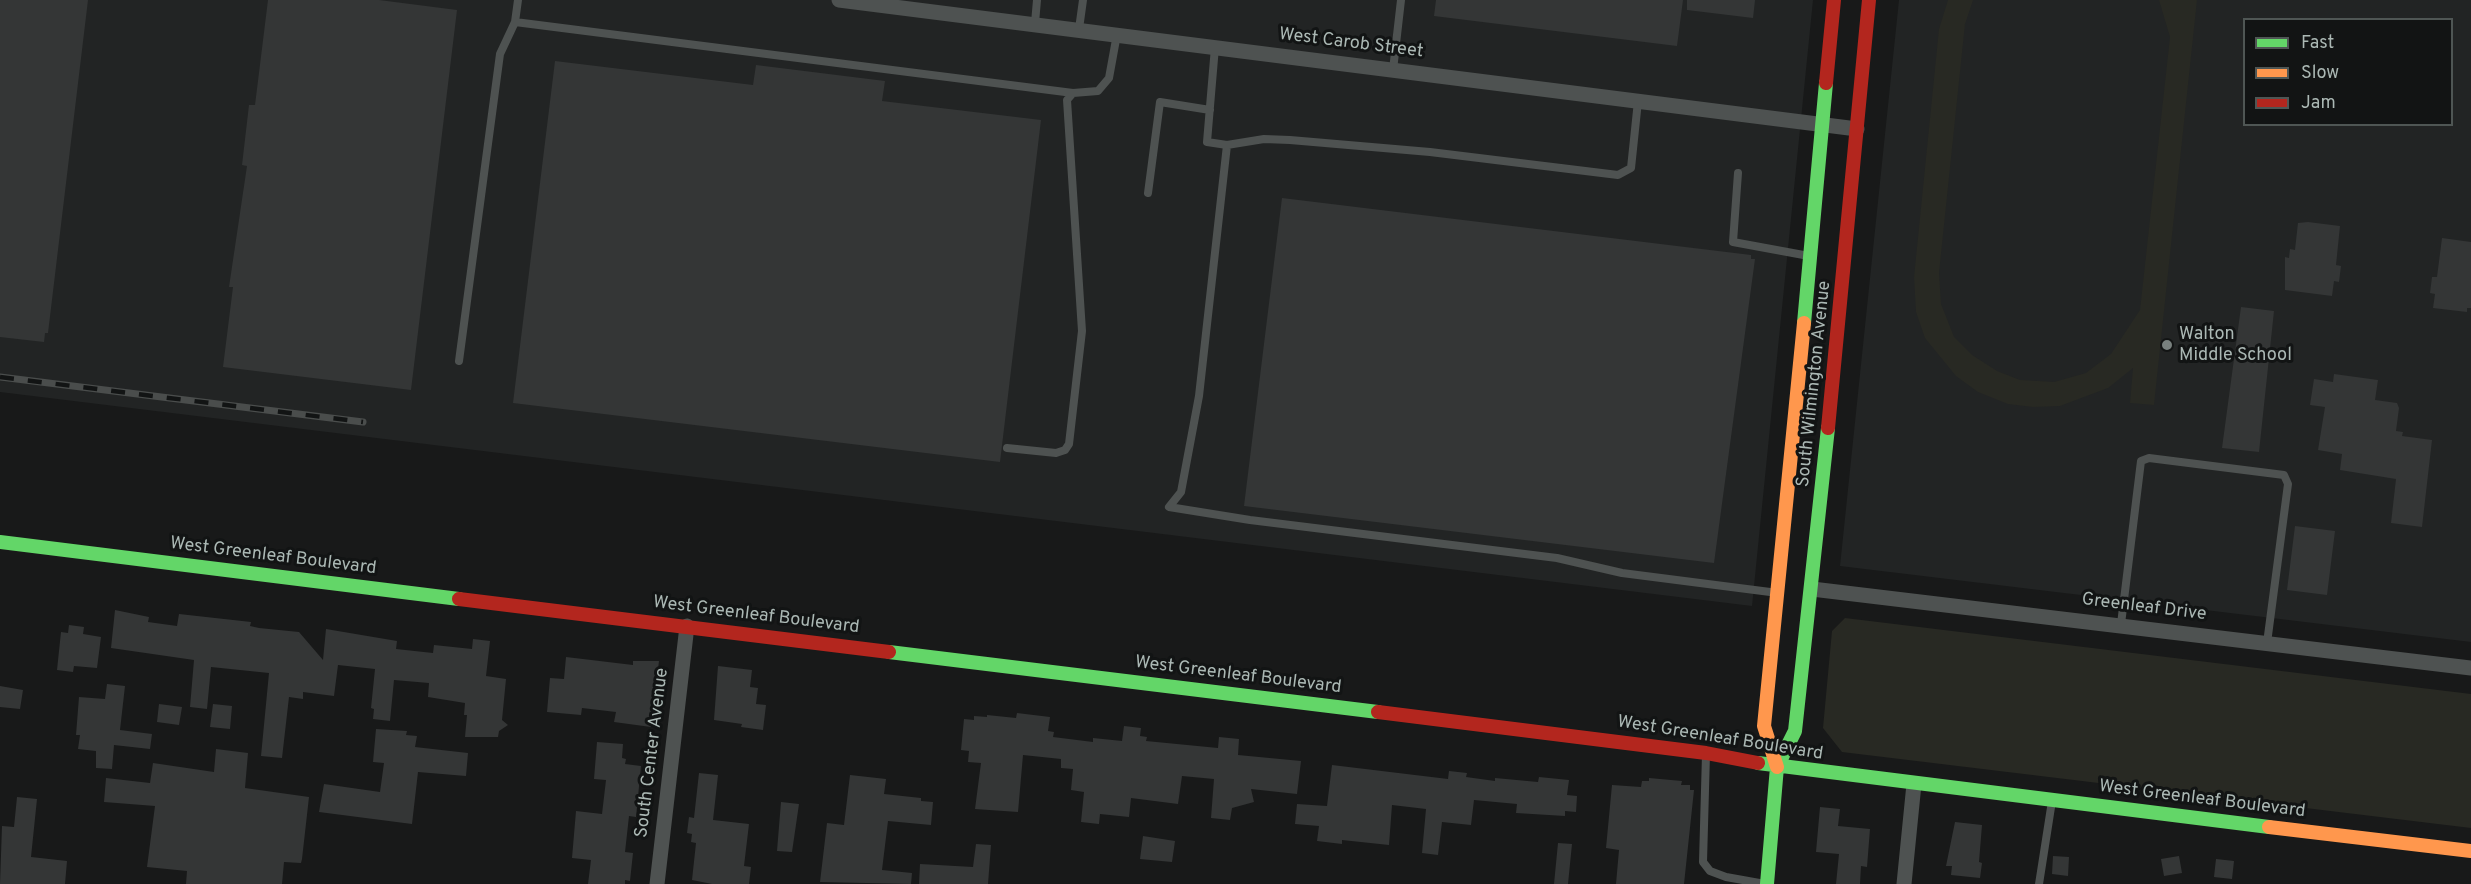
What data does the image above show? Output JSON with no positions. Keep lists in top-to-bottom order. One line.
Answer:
{"streets":{"street":["West Carob Street","South Wilmington Avenue","West Greenleaf Boulevard","Greenleaf Drive","South Center Avenue"]},"crossings":[["West Carob Street","South Wilmington Avenue"],["South Wilmington Avenue","West Greenleaf Boulevard"],["South Wilmington Avenue","Greenleaf Drive"],["West Greenleaf Boulevard","South Center Avenue"]],"places":["Walton Middle School"],"legend":["Fast","Slow","Jam"]}
